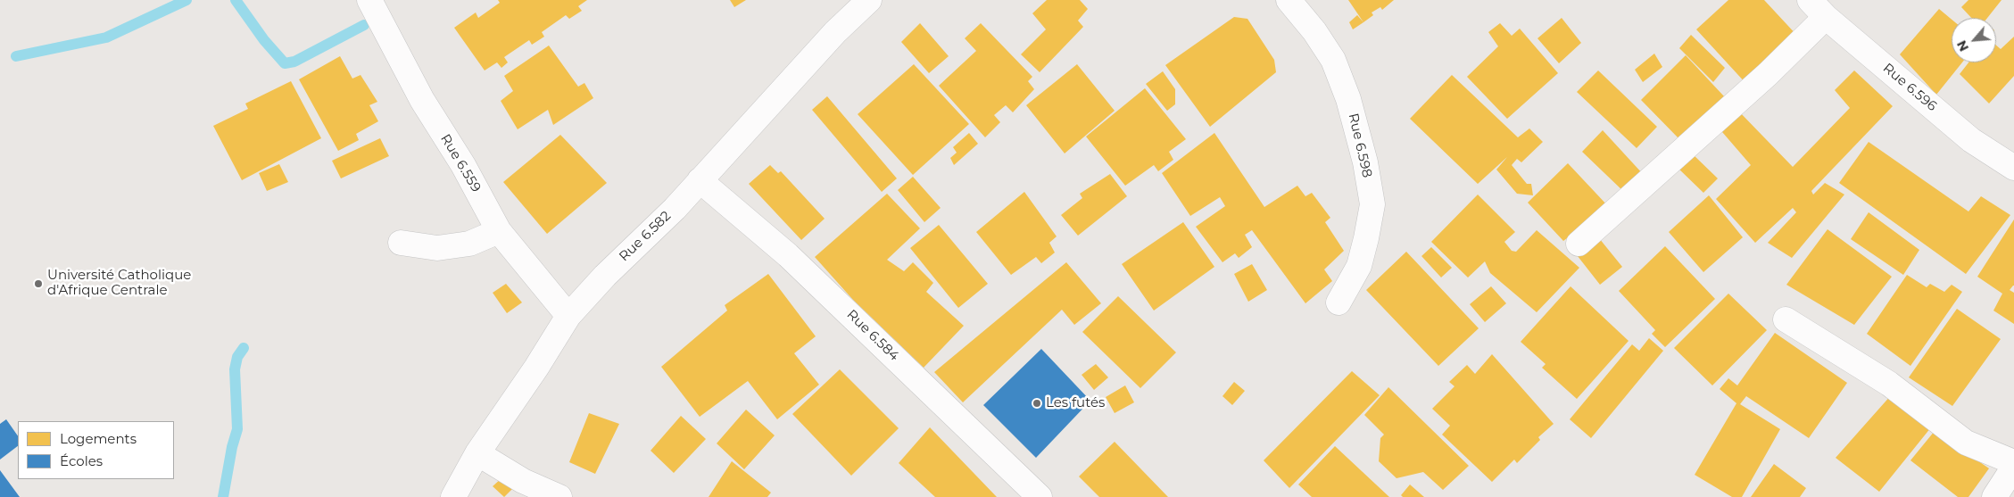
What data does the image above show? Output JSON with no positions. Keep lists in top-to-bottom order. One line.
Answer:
{"streets":{"street":["Rue 6.596","Rue 6.598","Rue 6.559","Rue 6.582","Rue 6.584"]},"crossings":[["Rue 6.559","Rue 6.582"],["Rue 6.582","Rue 6.584"]],"places":["Université Catholique d'Afrique Centrale","Les futés"],"legend":["Logements","Écoles"],"north":"bottom left"}
